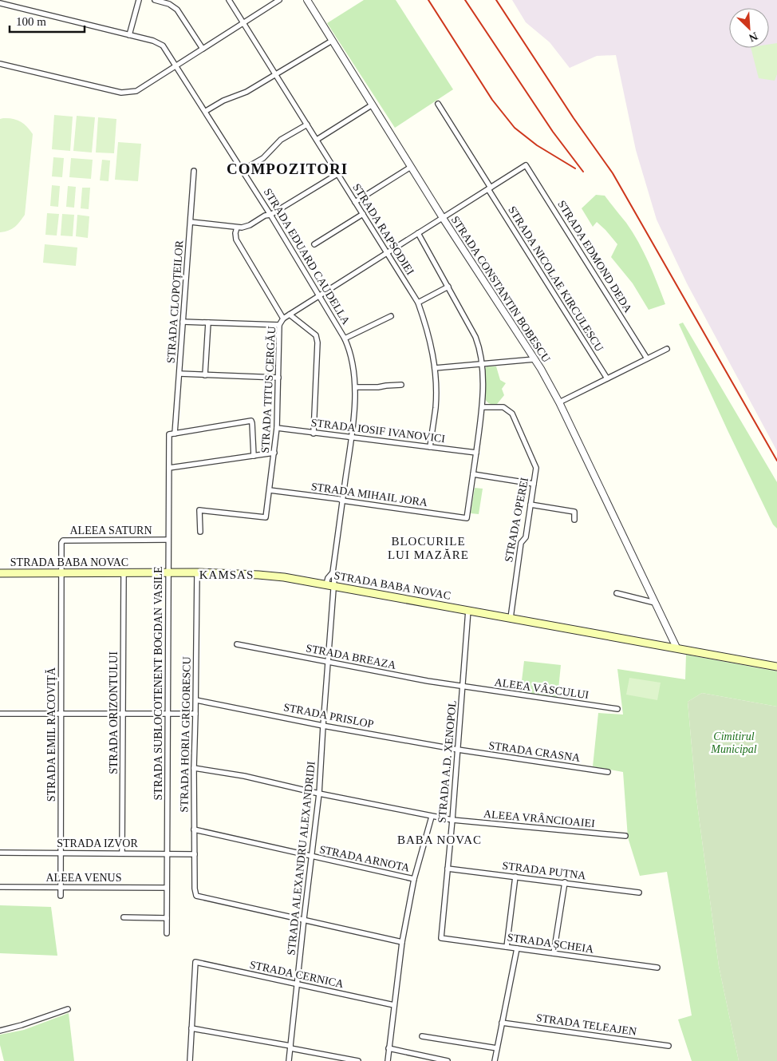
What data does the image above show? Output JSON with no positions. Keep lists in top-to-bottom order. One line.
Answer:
{"streets":{"main road":["STRADA BABA NOVAC"],"street":["STRADA RAPSODIEI","STRADA EDUARD CAUDELLA","STRADA EDMOND DEDA","STRADA NICOLAE KIRCULESCU","STRADA CONSTANTIN BOBESCU","STRADA CLOPOȚEILOR","STRADA TITUS CERGĂU","STRADA IOSIF IVANOVICI","STRADA MIHAIL JORA","STRADA OPEREI","ALEEA SATURN","STRADA BREAZA","STRADA SUBLOCOTENENT BOGDAN VASILE","ALEEA VÂSCULUI","STRADA ORIZONTULUI","STRADA PRISLOP","STRADA EMIL RACOVIȚĂ","STRADA HORIA GRIGORESCU","STRADA CRASNA","STRADA A.D. XENOPOL","ALEEA VRÂNCIOAIEI","STRADA IZVOR","STRADA ALEXANDRU ALEXANDRIDI","STRADA ARNOTA","STRADA PUTNA","ALEEA VENUS","STRADA ȘCHEIA","STRADA CERNICA","STRADA TELEAJEN"]},"crossings":[["STRADA RAPSODIEI","STRADA IOSIF IVANOVICI"],["STRADA EDUARD CAUDELLA","STRADA IOSIF IVANOVICI"],["STRADA EDUARD CAUDELLA","STRADA MIHAIL JORA"],["STRADA EDUARD CAUDELLA","STRADA BABA NOVAC"],["STRADA EDUARD CAUDELLA","STRADA ALEXANDRU ALEXANDRIDI"],["STRADA EDMOND DEDA","STRADA NICOLAE KIRCULESCU"],["STRADA CONSTANTIN BOBESCU","STRADA BABA NOVAC"],["STRADA CLOPOȚEILOR","STRADA SUBLOCOTENENT BOGDAN VASILE"],["STRADA TITUS CERGĂU","STRADA IOSIF IVANOVICI"],["STRADA TITUS CERGĂU","STRADA MIHAIL JORA"],["STRADA OPEREI","STRADA BABA NOVAC"],["ALEEA SATURN","STRADA BABA NOVAC"],["ALEEA SATURN","STRADA SUBLOCOTENENT BOGDAN VASILE"],["ALEEA SATURN","STRADA EMIL RACOVIȚĂ"],["STRADA BABA NOVAC","STRADA SUBLOCOTENENT BOGDAN VASILE"],["STRADA BABA NOVAC","STRADA ORIZONTULUI"],["STRADA BABA NOVAC","STRADA EMIL RACOVIȚĂ"],["STRADA BABA NOVAC","STRADA HORIA GRIGORESCU"],["STRADA BABA NOVAC","STRADA A.D. XENOPOL"],["STRADA BABA NOVAC","STRADA ALEXANDRU ALEXANDRIDI"],["STRADA BREAZA","ALEEA VÂSCULUI"],["STRADA BREAZA","STRADA A.D. XENOPOL"],["STRADA BREAZA","STRADA ALEXANDRU ALEXANDRIDI"],["STRADA SUBLOCOTENENT BOGDAN VASILE","STRADA IZVOR"],["STRADA SUBLOCOTENENT BOGDAN VASILE","ALEEA VENUS"],["ALEEA VÂSCULUI","STRADA A.D. XENOPOL"],["STRADA ORIZONTULUI","STRADA IZVOR"],["STRADA PRISLOP","STRADA HORIA GRIGORESCU"],["STRADA PRISLOP","STRADA CRASNA"],["STRADA PRISLOP","STRADA A.D. XENOPOL"],["STRADA PRISLOP","STRADA ALEXANDRU ALEXANDRIDI"],["STRADA EMIL RACOVIȚĂ","STRADA IZVOR"],["STRADA EMIL RACOVIȚĂ","ALEEA VENUS"],["STRADA HORIA GRIGORESCU","ALEEA VRÂNCIOAIEI"],["STRADA HORIA GRIGORESCU","STRADA IZVOR"],["STRADA HORIA GRIGORESCU","STRADA ALEXANDRU ALEXANDRIDI"],["STRADA HORIA GRIGORESCU","STRADA ARNOTA"],["STRADA CRASNA","STRADA A.D. XENOPOL"],["STRADA A.D. XENOPOL","ALEEA VRÂNCIOAIEI"],["STRADA A.D. XENOPOL","STRADA PUTNA"],["STRADA A.D. XENOPOL","STRADA ȘCHEIA"],["ALEEA VRÂNCIOAIEI","STRADA ALEXANDRU ALEXANDRIDI"],["STRADA ALEXANDRU ALEXANDRIDI","STRADA ARNOTA"],["STRADA ALEXANDRU ALEXANDRIDI","STRADA CERNICA"]],"districts":["COMPOZITORI","BLOCURILE LUI MAZĂRE","KAMSAS","BABA NOVAC"],"parks":["Cimitirul Municipal"],"scale_bar":"100 m","north":"bottom right"}
